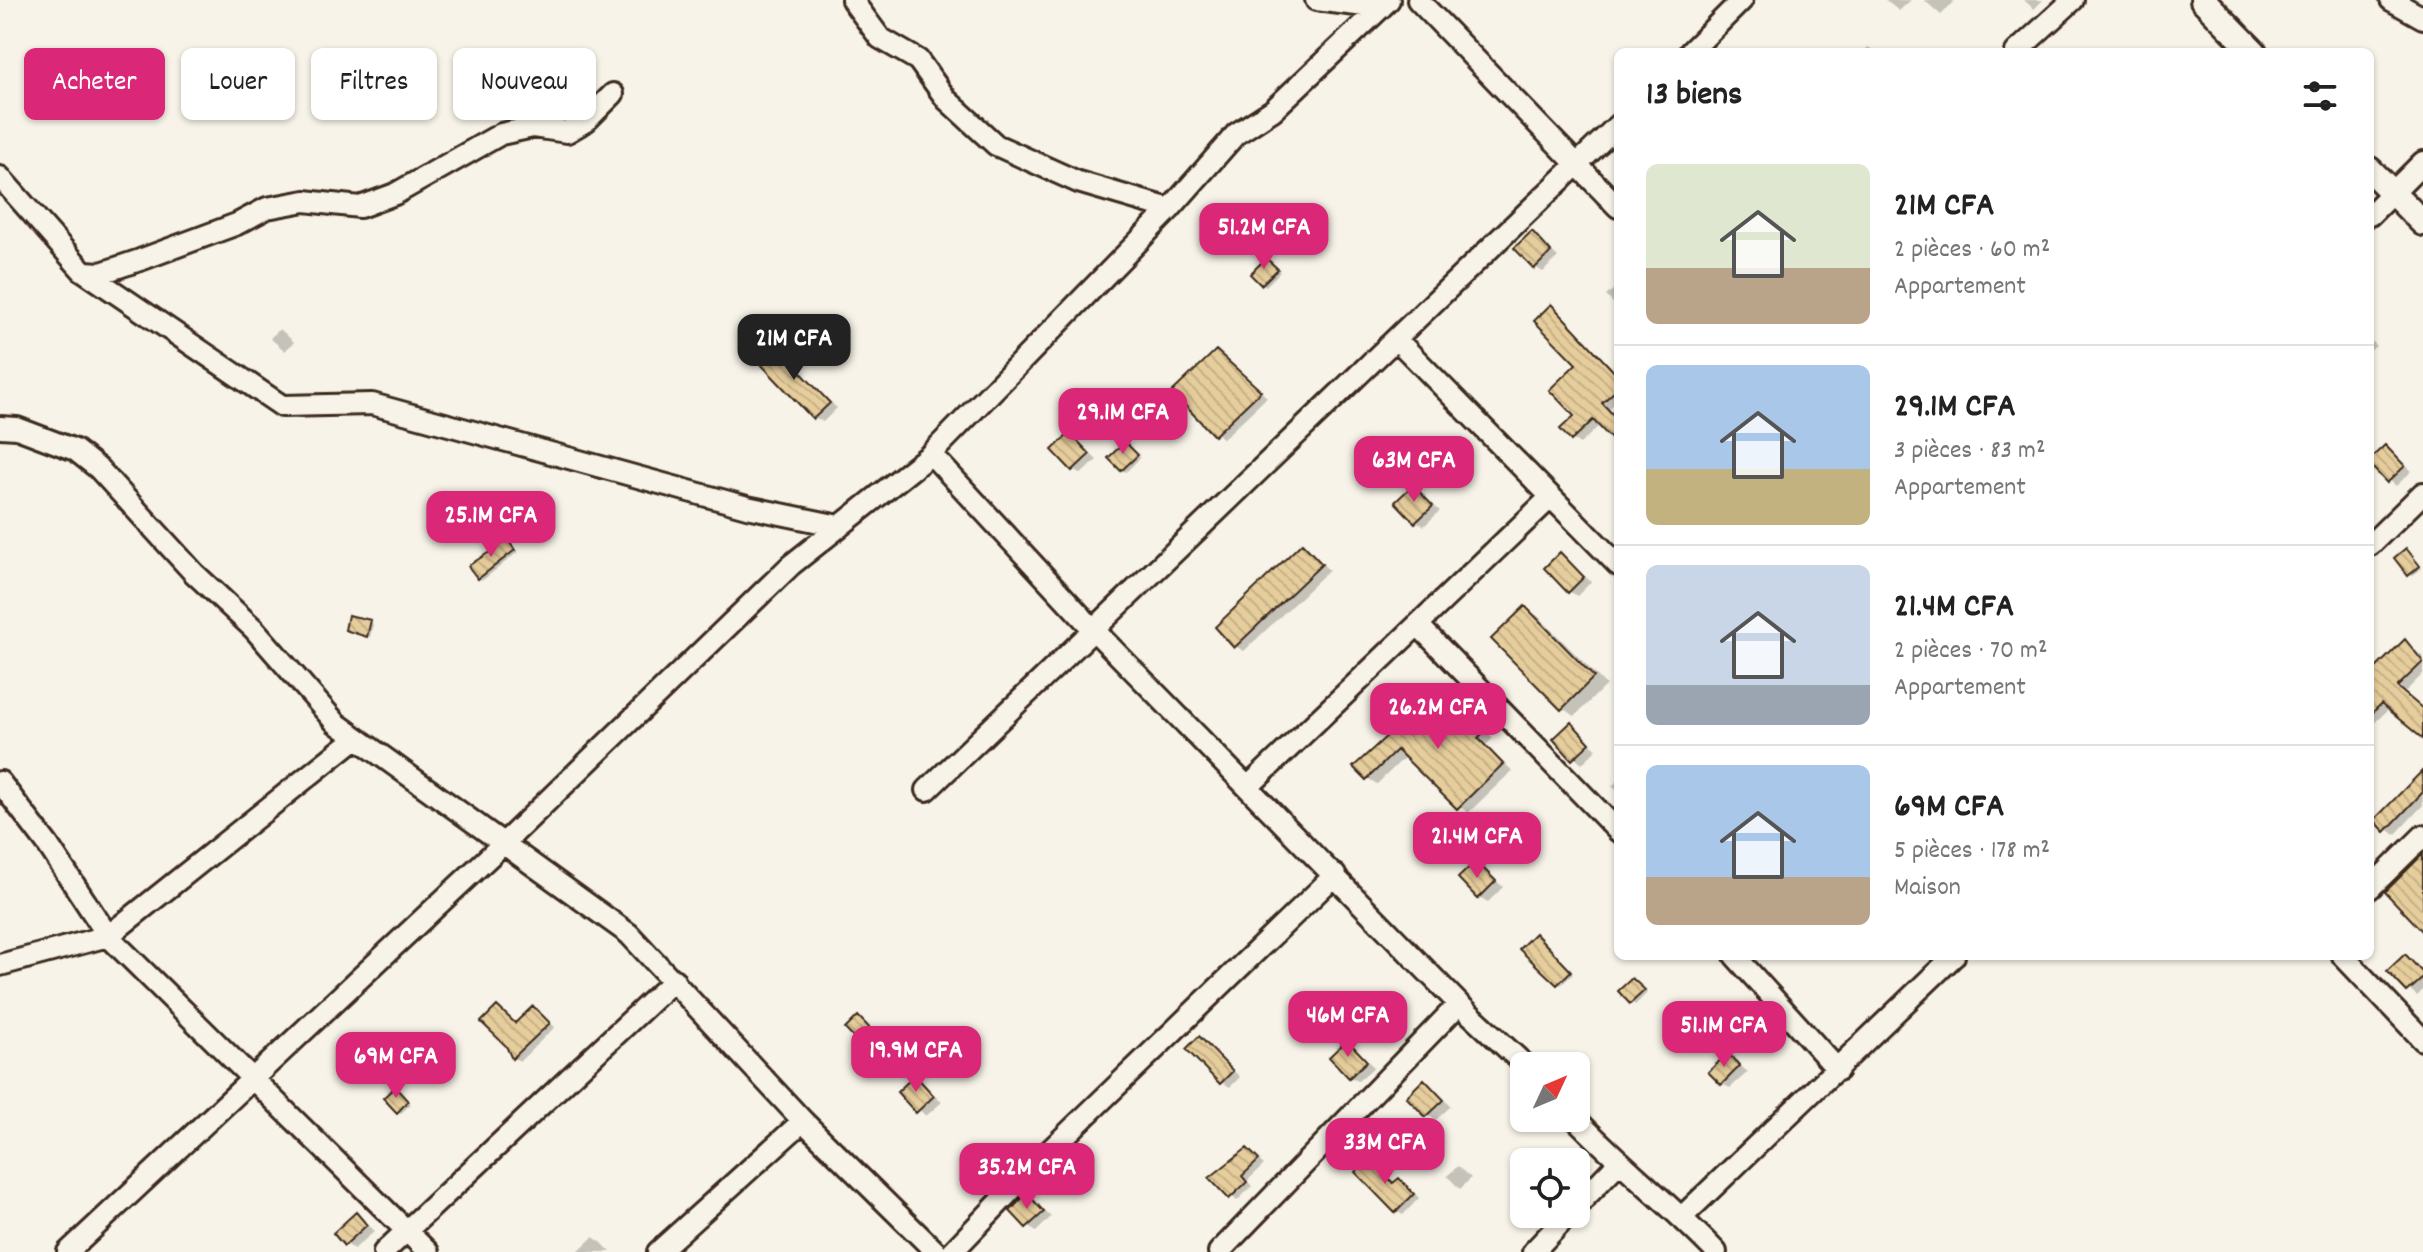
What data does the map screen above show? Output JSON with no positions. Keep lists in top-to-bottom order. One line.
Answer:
{"north":"top right","page":{"chip":["Acheter","Louer","Filtres","Nouveau"],"heading":"13 biens","list":[{"name":"21M CFA","note":"2 pièces · 60 m² · Appartement"},{"name":"29.1M CFA","note":"3 pièces · 83 m² · Appartement"},{"name":"21.4M CFA","note":"2 pièces · 70 m² · Appartement"},{"name":"69M CFA","note":"5 pièces · 178 m² · Maison"}],"price":["51.2M CFA","21M CFA","29.1M CFA","63M CFA","25.1M CFA","26.2M CFA","21.4M CFA","46M CFA","51.1M CFA","19.9M CFA","69M CFA","33M CFA","35.2M CFA"]}}
